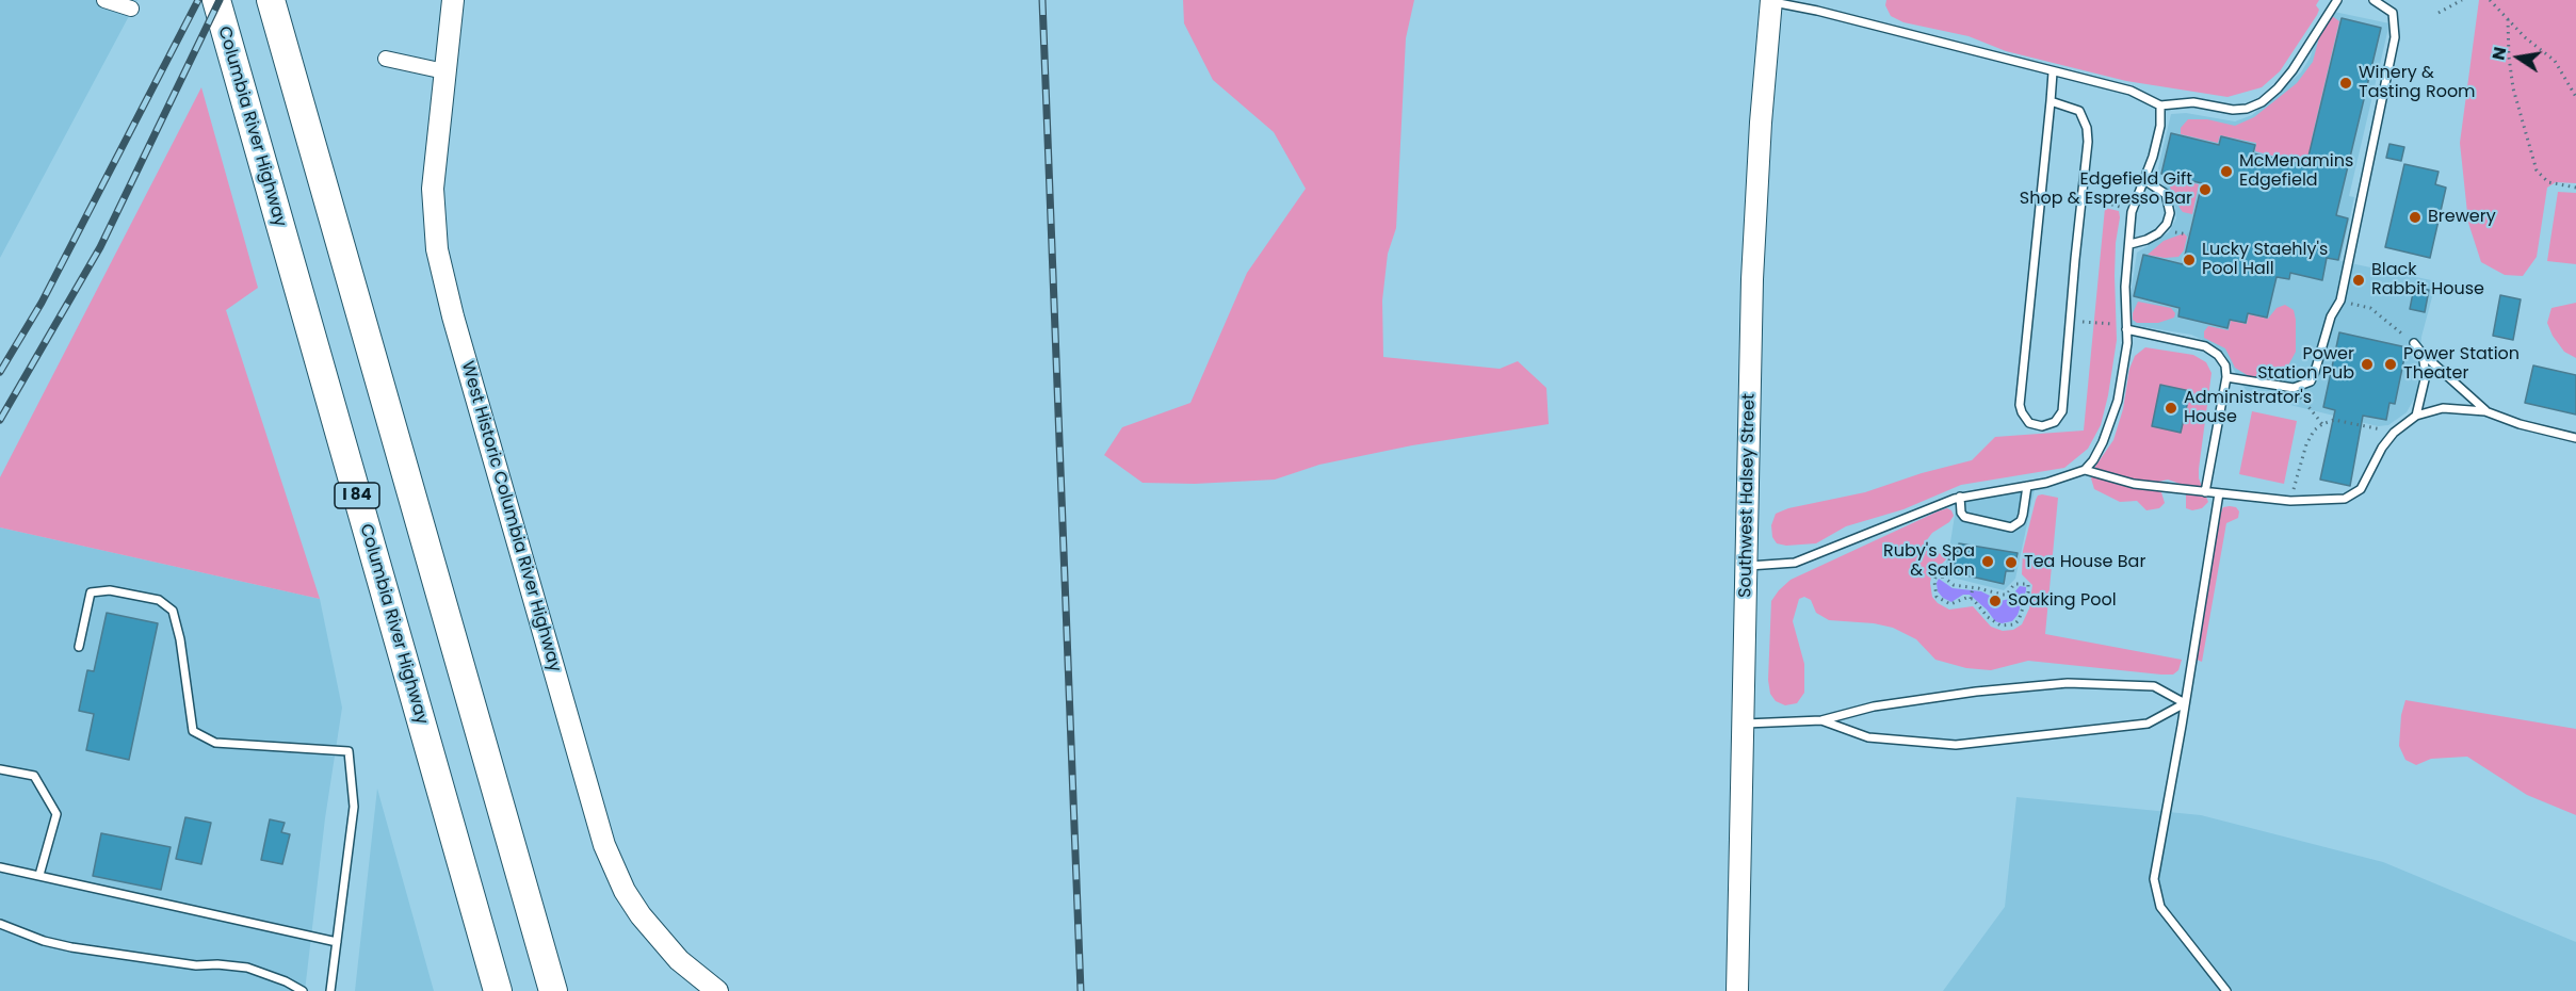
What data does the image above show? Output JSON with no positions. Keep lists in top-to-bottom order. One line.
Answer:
{"streets":{"highway":["Columbia River Highway","I 84"],"street":["Southwest Halsey Street","West Historic Columbia River Highway"]},"places":["Winery & Tasting Room","McMenamins Edgefield","Edgefield Gift Shop & Espresso Bar","Brewery","Lucky Staehly's Pool Hall","Black Rabbit House","Power Station Pub","Power Station Theater","Administrator's House","Ruby's Spa & Salon","Tea House Bar","Soaking Pool"],"north":"left"}
